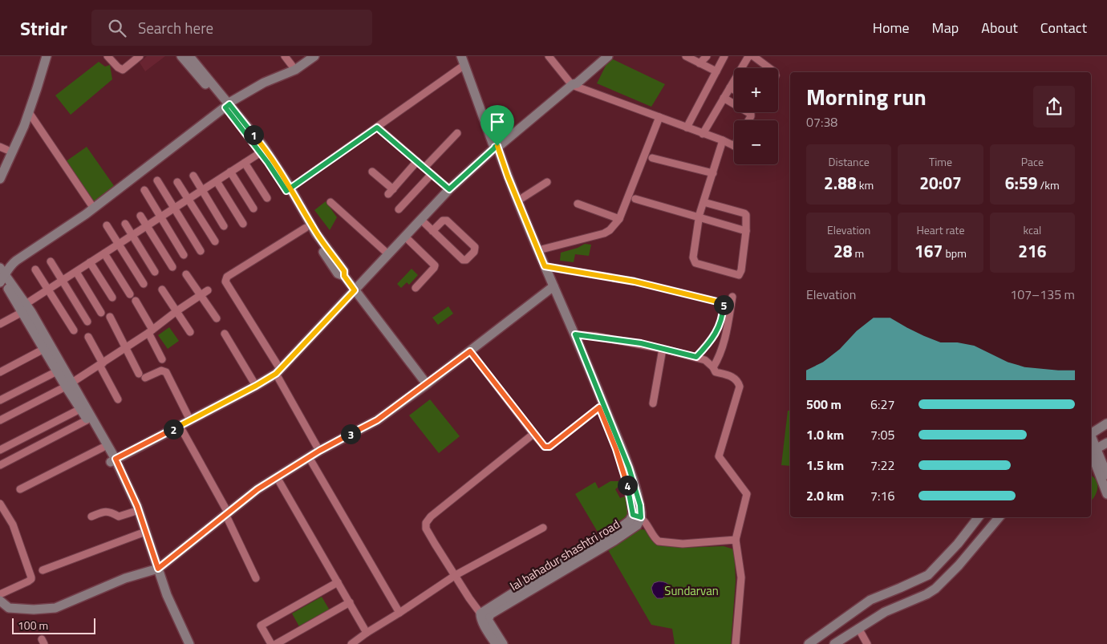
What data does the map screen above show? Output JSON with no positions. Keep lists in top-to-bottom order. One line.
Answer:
{"streets":{"street":["lal bahadur shashtri road"]},"parks":["Sundarvan"],"scale_bar":"100 m","page":{"header":"Stridr","search":"Search here","nav":["Home","Map","About","Contact"],"map_buttons":["+","−"],"heading":["Morning run","07:38"],"pins":["1","5","2","3","4"],"stats":[["Distance","2.88 km"],["Time","20:07"],["Pace","6:59 /km"],["Elevation","28 m"],["Heart rate","167 bpm"],["kcal","216"]],"chart":["Elevation","107–135 m"],"list":[{"name":"500 m","note":"6:27"},{"name":"1.0 km","note":"7:05"},{"name":"1.5 km","note":"7:22"},{"name":"2.0 km","note":"7:16"}],"scale":"100 m"}}
